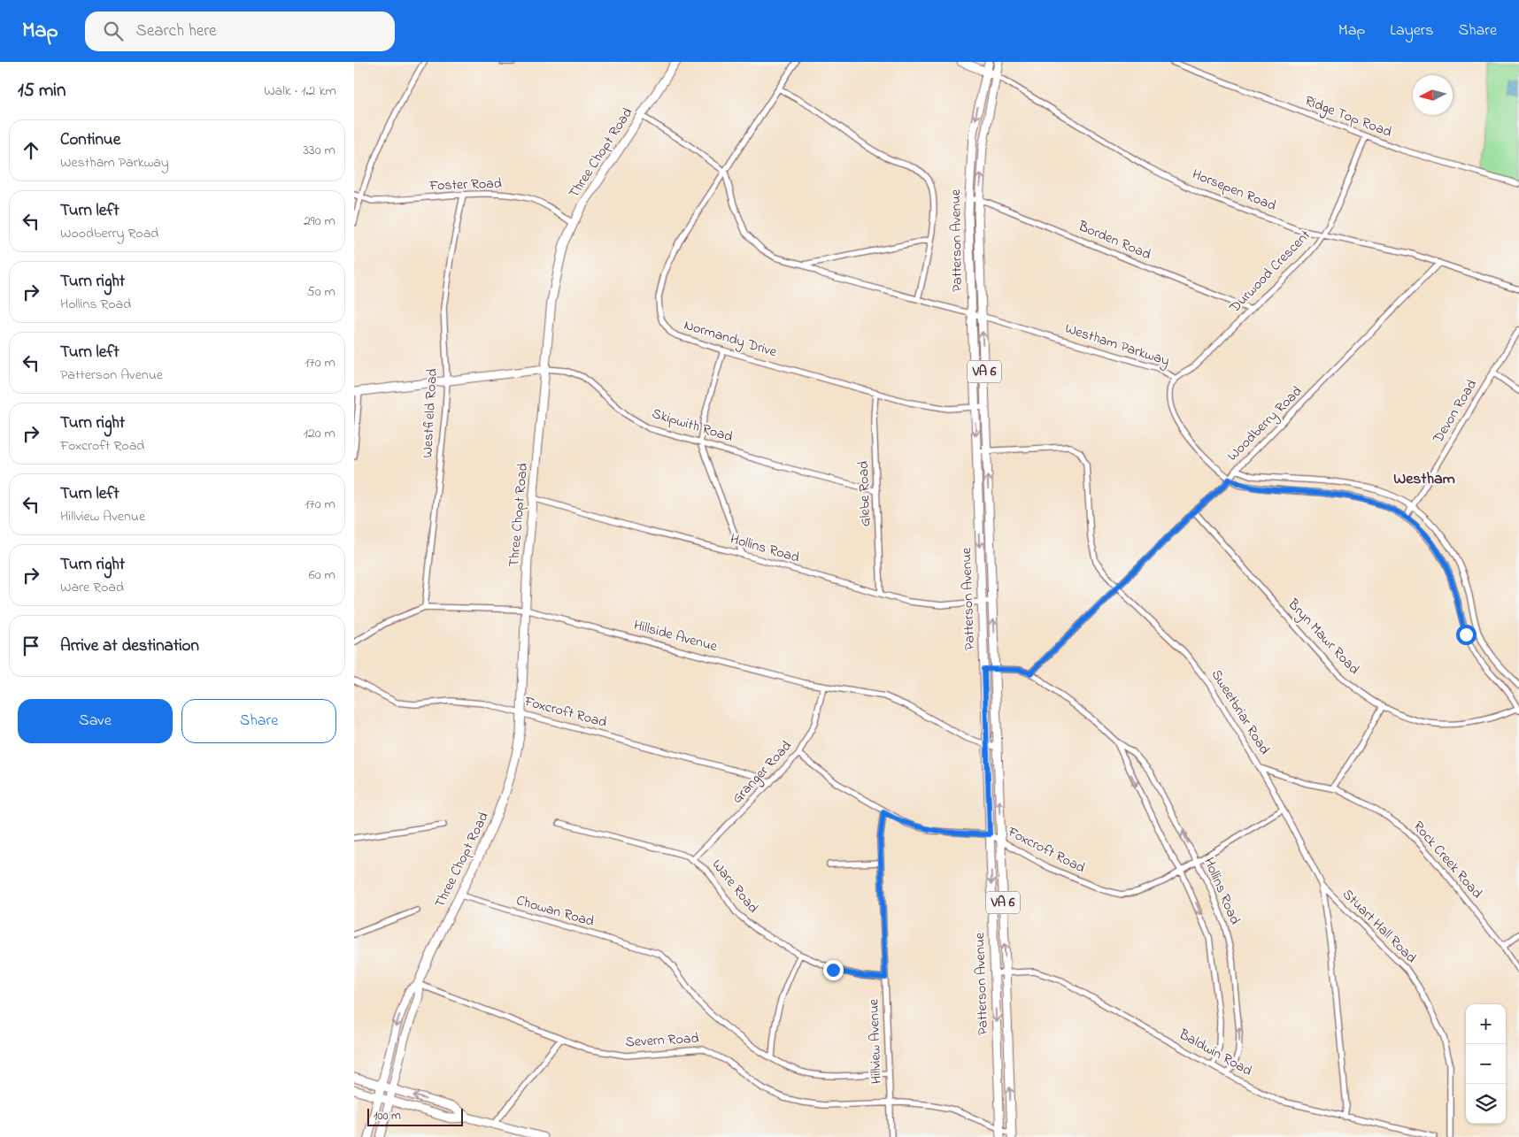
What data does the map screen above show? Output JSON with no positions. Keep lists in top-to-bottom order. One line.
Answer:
{"streets":{"main road":["Three Chopt Road","Horsepen Road","Patterson Avenue","VA 6","Skipwith Road"],"street":["Ridge Top Road","Foster Road","Borden Road","Durwood Crescent","Normandy Drive","Westham Parkway","Devon Road","Westfield Road","Woodberry Road","Glebe Road","Hollins Road","Hillside Avenue","Bryn Mawr Road","Foxcroft Road","Sweetbriar Road","Granger Road","Rock Creek Road","Ware Road","Chowan Road","Stuart Hall Road","Severn Road","Hillview Avenue","Baldwin Road"]},"crossings":[["Ridge Top Road","Durwood Crescent"],["Three Chopt Road","Foster Road"],["Three Chopt Road","Skipwith Road"],["Three Chopt Road","Hollins Road"],["Three Chopt Road","Hillside Avenue"],["Three Chopt Road","Foxcroft Road"],["Three Chopt Road","Chowan Road"],["Three Chopt Road","Severn Road"],["Foster Road","Westfield Road"],["Horsepen Road","Patterson Avenue"],["Horsepen Road","Durwood Crescent"],["Horsepen Road","Woodberry Road"],["Patterson Avenue","Borden Road"],["Patterson Avenue","Normandy Drive"],["Patterson Avenue","Westham Parkway"],["Patterson Avenue","Hollins Road"],["Patterson Avenue","Hillside Avenue"],["Patterson Avenue","Foxcroft Road"],["Patterson Avenue","Sweetbriar Road"],["Patterson Avenue","Severn Road"],["Patterson Avenue","Baldwin Road"],["Borden Road","Durwood Crescent"],["Durwood Crescent","Westham Parkway"],["Normandy Drive","Glebe Road"],["Westham Parkway","Devon Road"],["Westham Parkway","Woodberry Road"],["Westham Parkway","Bryn Mawr Road"],["Westfield Road","Skipwith Road"],["Westfield Road","Hillside Avenue"],["Woodberry Road","Hollins Road"],["Woodberry Road","Bryn Mawr Road"],["Woodberry Road","Sweetbriar Road"],["Skipwith Road","Glebe Road"],["Glebe Road","Hollins Road"],["Hollins Road","Foxcroft Road"],["Hollins Road","Baldwin Road"],["Hillside Avenue","Granger Road"],["Foxcroft Road","Sweetbriar Road"],["Foxcroft Road","Granger Road"],["Foxcroft Road","Hillview Avenue"],["Sweetbriar Road","Rock Creek Road"],["Sweetbriar Road","Stuart Hall Road"],["Sweetbriar Road","Baldwin Road"],["Granger Road","Ware Road"],["Ware Road","Hillview Avenue"],["Chowan Road","Hillview Avenue"],["Severn Road","Hillview Avenue"]],"districts":["Westham"],"scale_bar":"100 m","north":"left","page":{"header":"Map","search":"Search here","nav":["Map","Layers","Share"],"heading":["15 min","Walk · 1.2 km"],"list":[["Continue","Westham Parkway","330 m"],["Turn left","Woodberry Road","290 m"],["Turn right","Hollins Road","50 m"],["Turn left","Patterson Avenue","170 m"],["Turn right","Foxcroft Road","120 m"],["Turn left","Hillview Avenue","170 m"],["Turn right","Ware Road","60 m"],"Arrive at destination"],"buttons":["Save","Share"],"map_buttons":["+","−"],"scale":"100 m"}}
